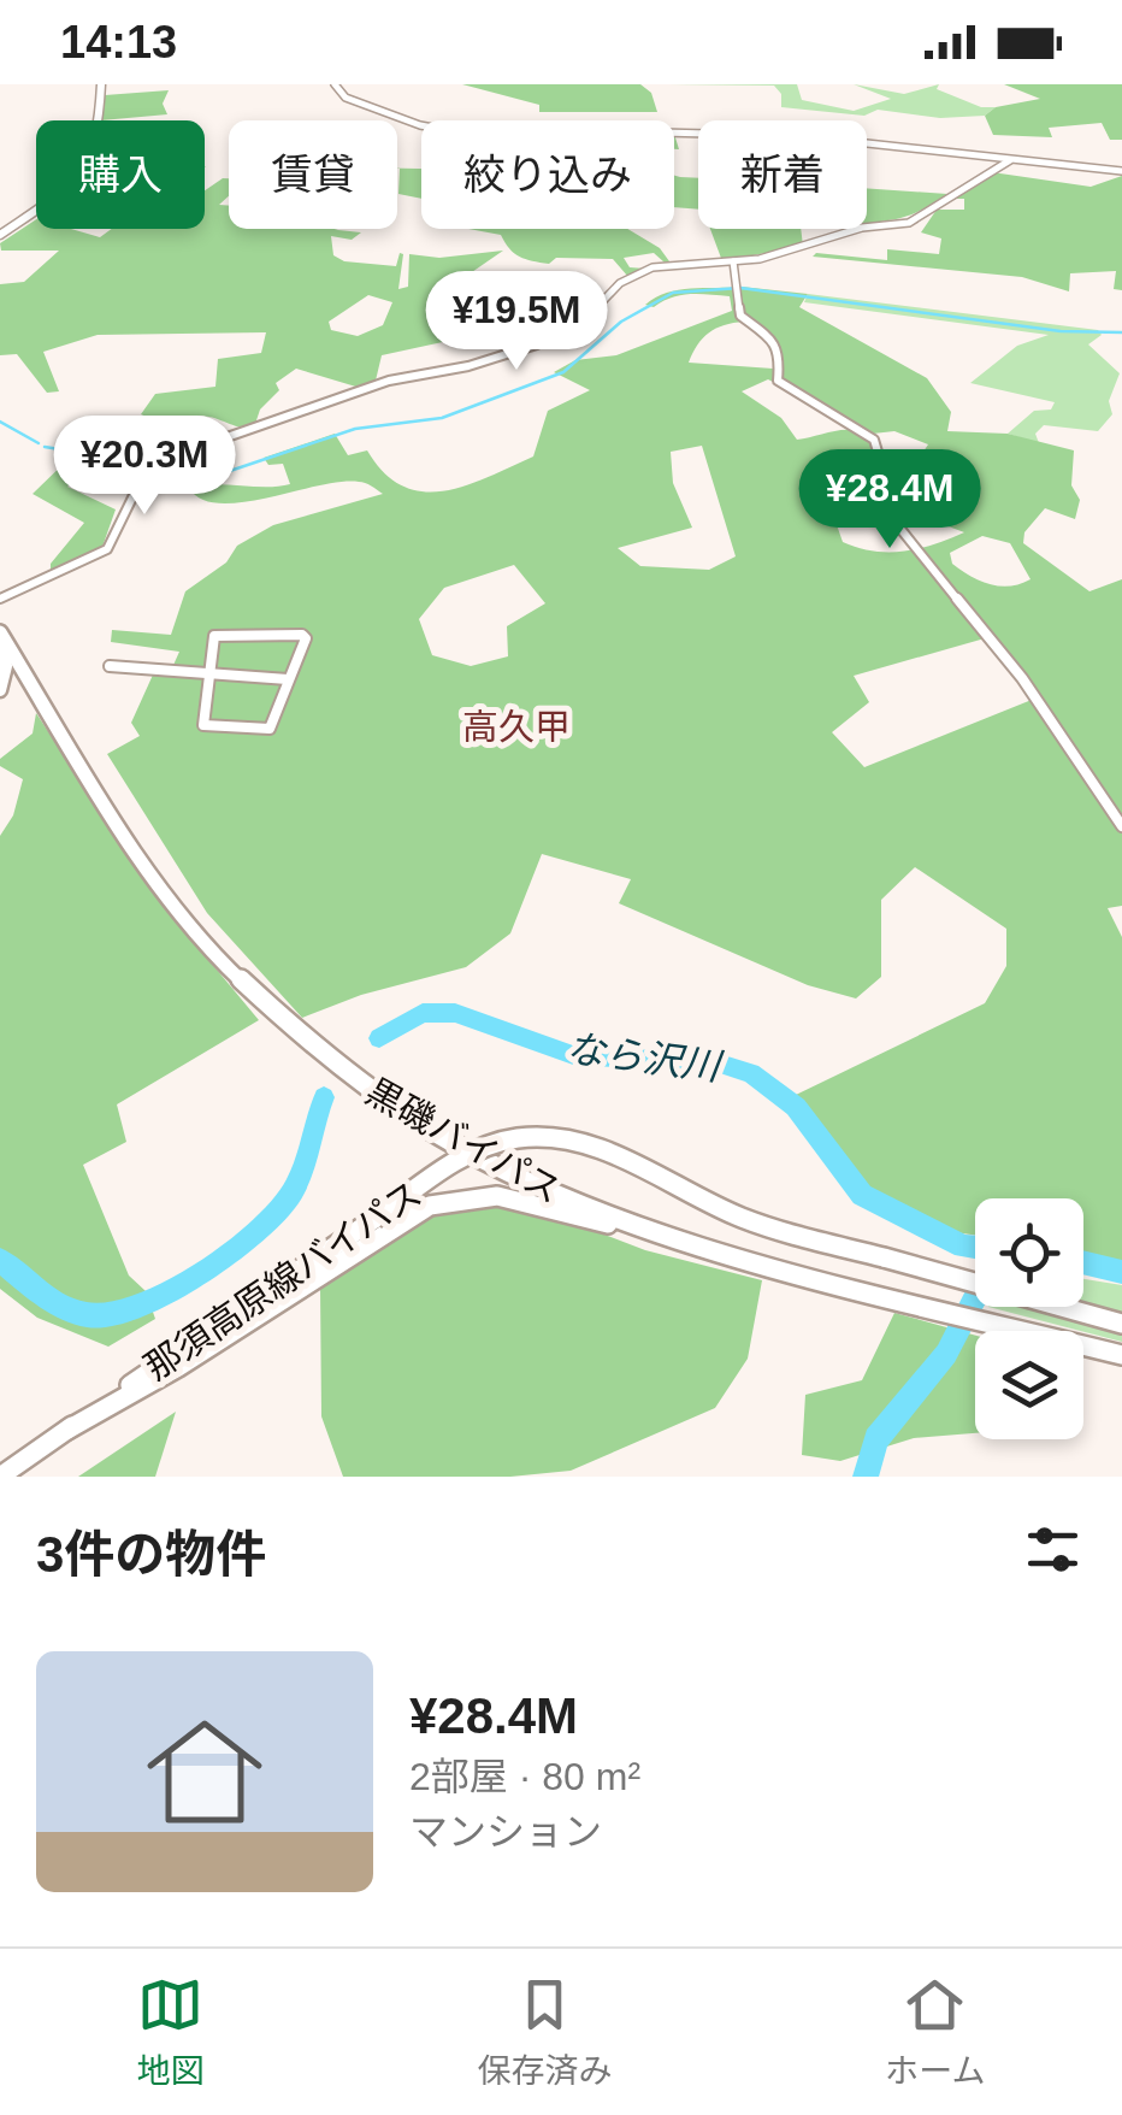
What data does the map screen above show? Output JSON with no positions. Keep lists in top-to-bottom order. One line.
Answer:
{"streets":{"main road":["黒磯バイパス","那須高原線バイパス"]},"crossings":[["黒磯バイパス","那須高原線バイパス"]],"districts":["高久甲"],"water":["なら沢川"],"page":{"status":"14:13","chip":["購入","賃貸","絞り込み","新着"],"price":["¥19.5M","¥20.3M","¥28.4M"],"heading":"3件の物件","list":[{"name":"¥28.4M","note":"2部屋 · 80 m² · マンション"}],"tabs":["地図","保存済み","ホーム"]}}
